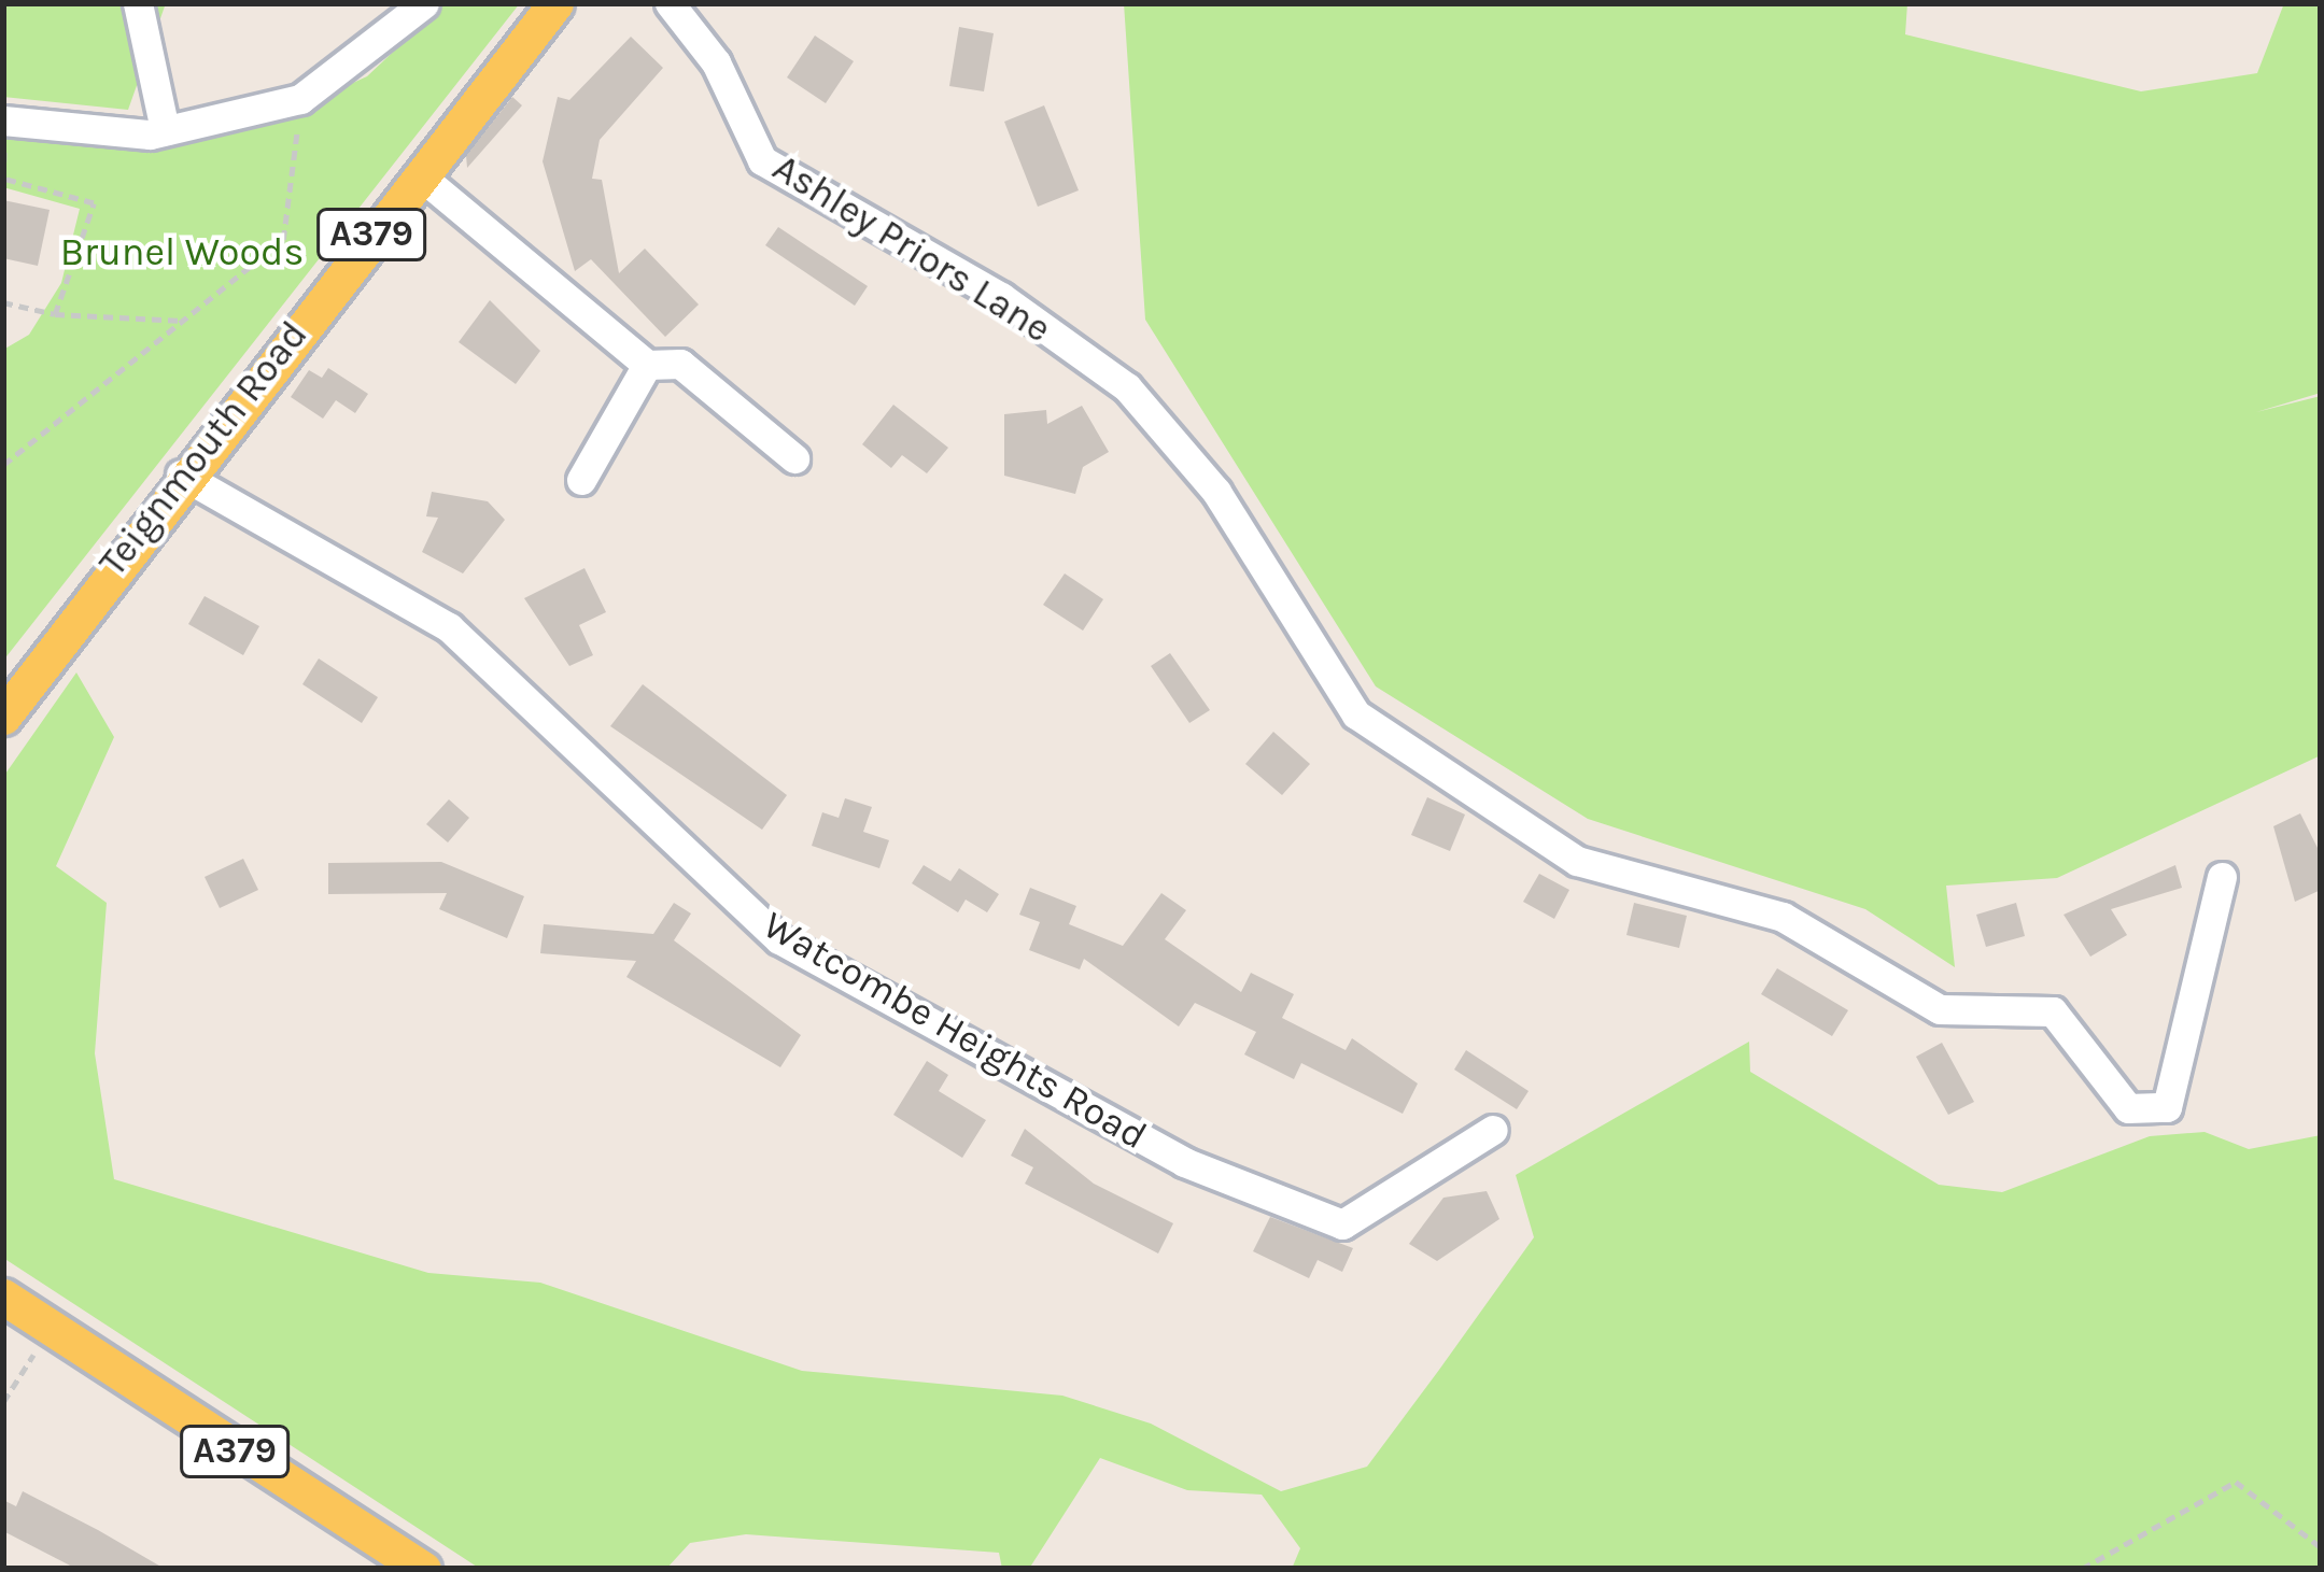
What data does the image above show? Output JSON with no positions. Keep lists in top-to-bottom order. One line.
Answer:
{"streets":{"main road":["A379","Teignmouth Road"],"street":["Ashley Priors Lane","Watcombe Heights Road"]},"crossings":[["Teignmouth Road","Watcombe Heights Road"]],"parks":["Brunel Woods"]}
